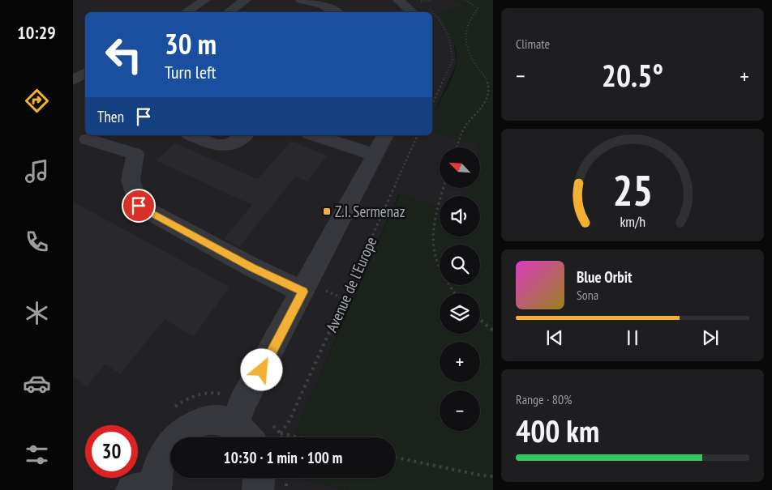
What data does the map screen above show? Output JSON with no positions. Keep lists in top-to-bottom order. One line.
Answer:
{"streets":{"path":["Avenue de l'Europe"]},"places":{"transit":["Z.I. Sermenaz"]},"north":"top left","page":{"tabs":"10:29","tile":["Climate",["Range · 80%","400 km"]],"turn":["30 m","Turn left"],"heat":["−","20.5°","+"],"then":"Then","map_buttons":["+","−"],"song":["Blue Orbit","Sona"],"limit":"30","trip":"10:30 · 1 min · 100 m","gauge":["25","km/h"]}}
